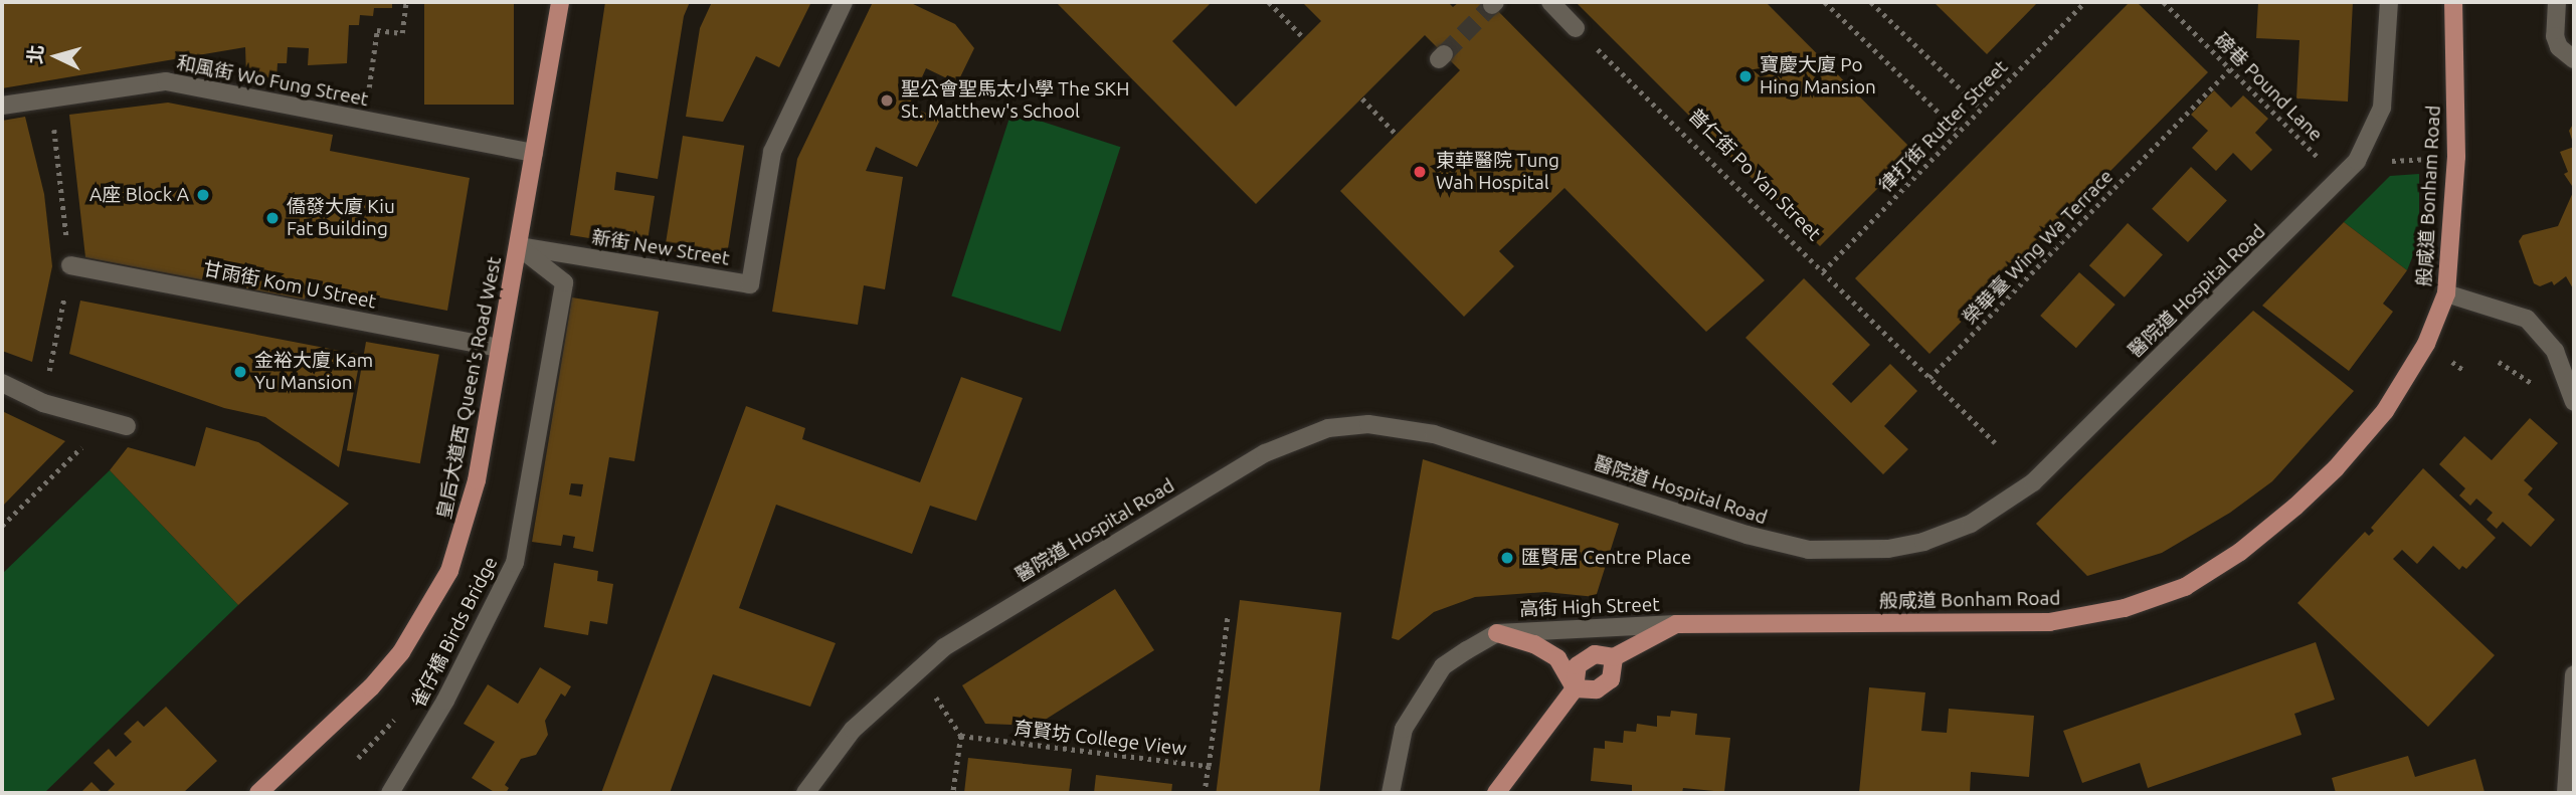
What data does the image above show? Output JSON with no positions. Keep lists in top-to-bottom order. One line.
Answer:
{"streets":{"main road":["般咸道 Bonham Road","皇后大道西 Queen's Road West"],"street":["和風街 Wo Fung Street","新街 New Street","甘雨街 Kom U Street","醫院道 Hospital Road","高街 High Street","雀仔橋 Birds Bridge"],"path":["磅巷 Pound Lane","律打街 Rutter Street","普仁街 Po Yan Street","榮華臺 Wing Wa Terrace","育賢坊 College View"]},"crossings":[["和風街 Wo Fung Street","皇后大道西 Queen's Road West"],["磅巷 Pound Lane","榮華臺 Wing Wa Terrace"],["律打街 Rutter Street","普仁街 Po Yan Street"],["普仁街 Po Yan Street","榮華臺 Wing Wa Terrace"],["般咸道 Bonham Road","高街 High Street"],["新街 New Street","皇后大道西 Queen's Road West"],["新街 New Street","雀仔橋 Birds Bridge"],["甘雨街 Kom U Street","皇后大道西 Queen's Road West"],["皇后大道西 Queen's Road West","雀仔橋 Birds Bridge"]],"places":["寶慶大廈 Po Hing Mansion","聖公會聖馬太小學 The SKH St. Matthew's School","東華醫院 Tung Wah Hospital","A座 Block A","僑發大廈 Kiu Fat Building","金裕大廈 Kam Yu Mansion","匯賢居 Centre Place"],"north":"left"}
